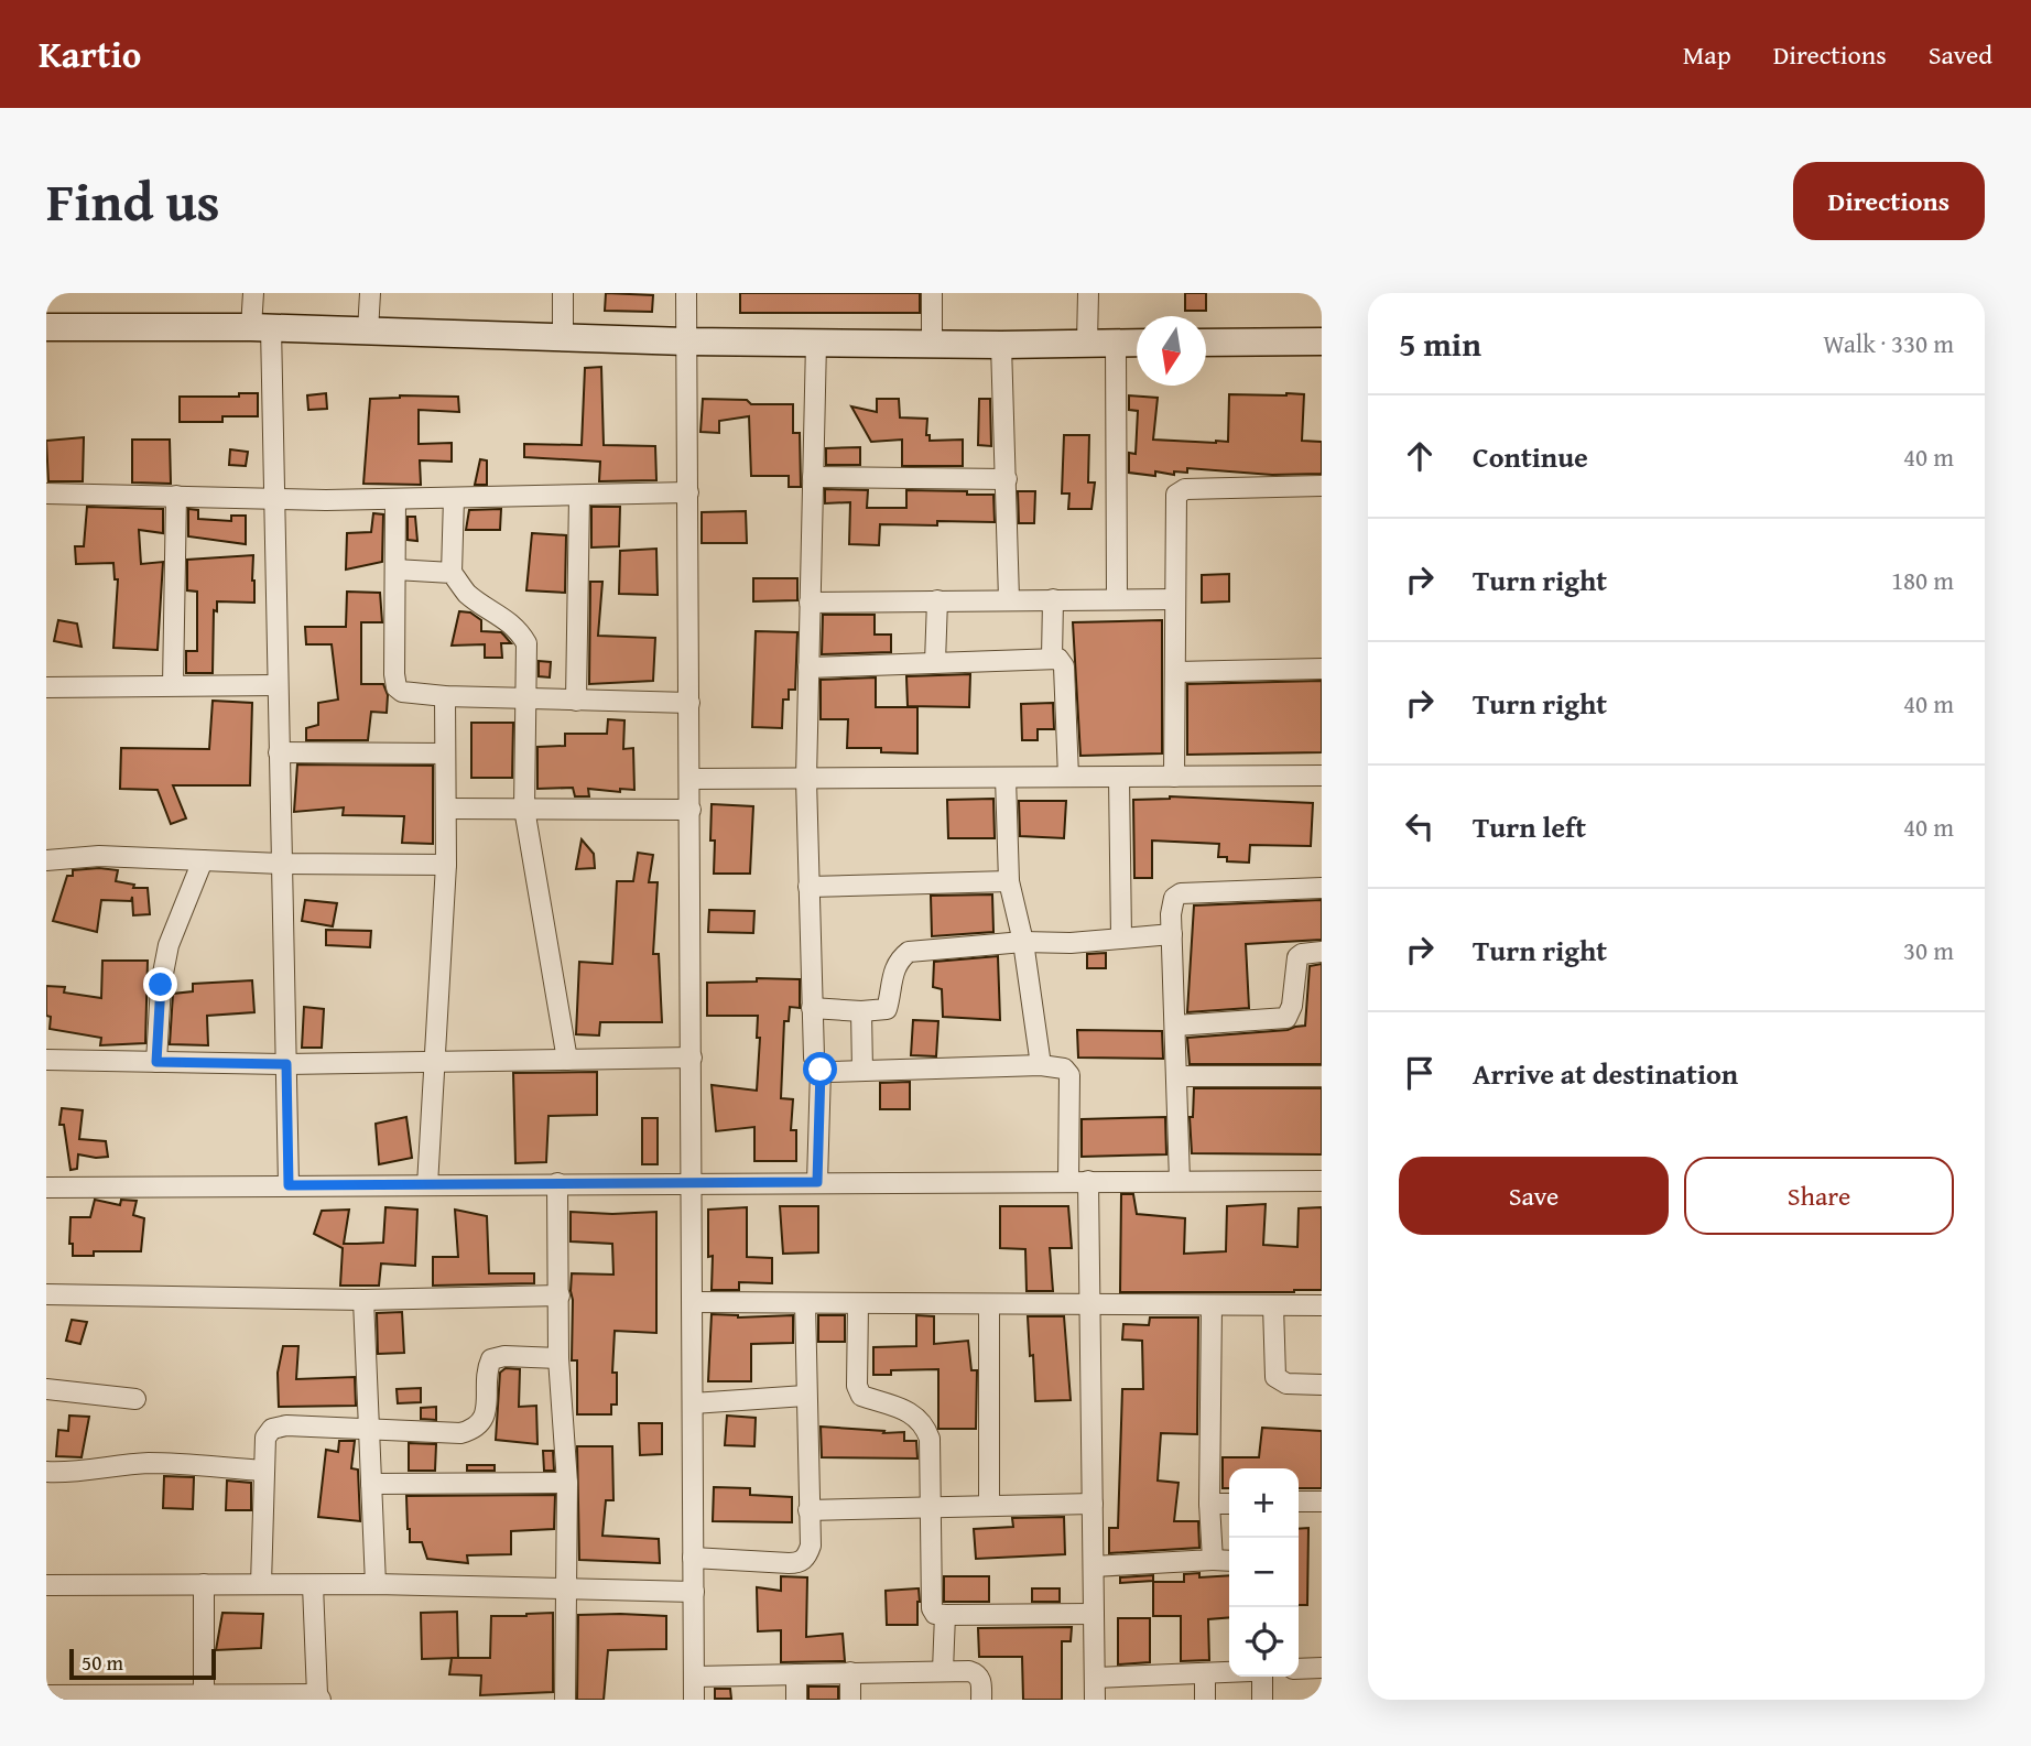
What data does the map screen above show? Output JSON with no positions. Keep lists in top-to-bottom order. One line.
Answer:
{"scale_bar":"50 m","north":"bottom","page":{"header":"Kartio","nav":["Map","Directions","Saved"],"title":"Find us","buttons":["Directions",["Save","Share"]],"heading":["5 min","Walk · 330 m"],"list":[["Continue","40 m"],["Turn right","180 m"],["Turn right","40 m"],["Turn left","40 m"],["Turn right","30 m"],"Arrive at destination"],"map_buttons":["+","−"],"scale":"50 m"}}
